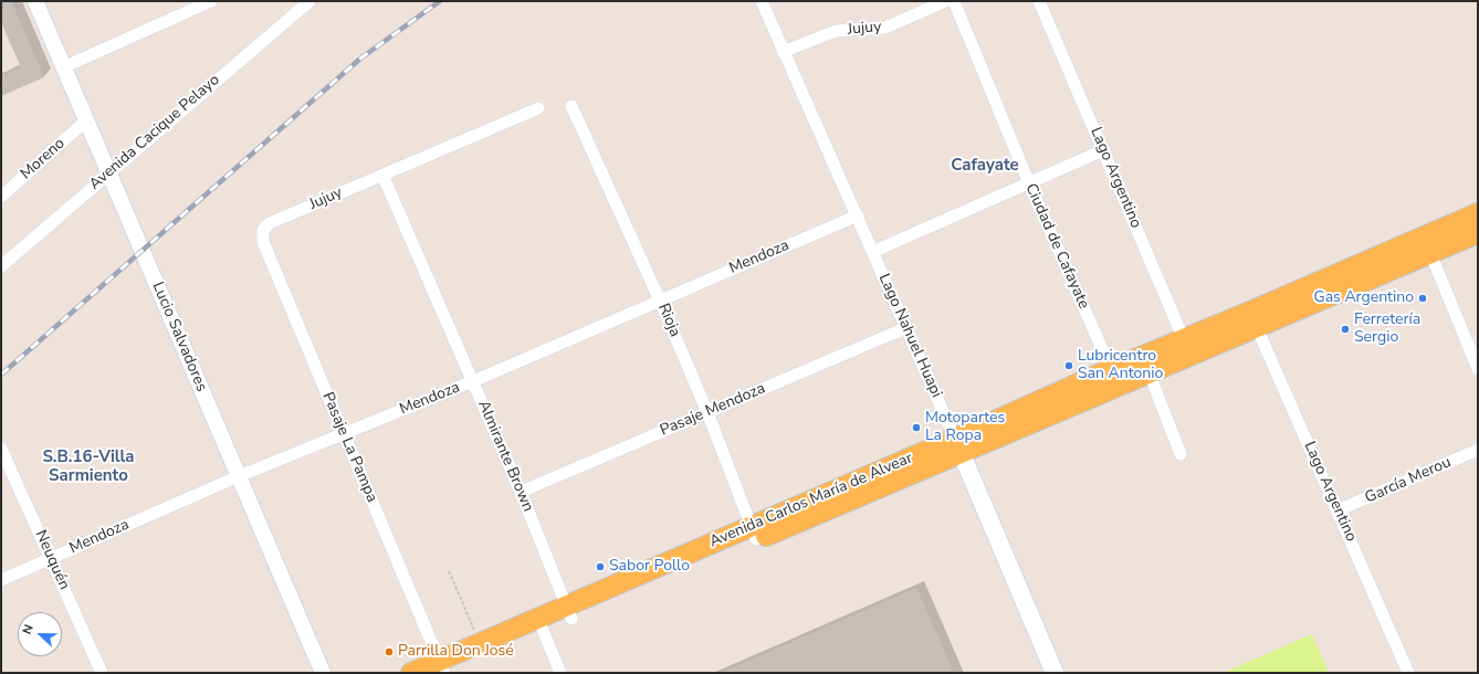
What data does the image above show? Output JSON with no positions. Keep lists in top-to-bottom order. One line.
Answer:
{"streets":{"main road":["Lago Nahuel Huapi","Avenida Carlos María de Alvear"],"street":["Jujuy","Avenida Cacique Pelayo","Moreno","Lago Argentino","Ciudad de Cafayate","Mendoza","Rioja","Lucio Salvadores","Pasaje Mendoza","Pasaje La Pampa","Almirante Brown","García Merou","Neuquén"]},"crossings":[["Jujuy","Lago Nahuel Huapi"],["Jujuy","Pasaje La Pampa"],["Jujuy","Almirante Brown"],["Avenida Cacique Pelayo","Lucio Salvadores"],["Moreno","Lucio Salvadores"],["Lago Argentino","García Merou"],["Lago Argentino","Avenida Carlos María de Alvear"],["Ciudad de Cafayate","Avenida Carlos María de Alvear"],["Mendoza","Rioja"],["Mendoza","Lago Nahuel Huapi"],["Mendoza","Lucio Salvadores"],["Mendoza","Pasaje La Pampa"],["Mendoza","Almirante Brown"],["Mendoza","Neuquén"],["Rioja","Pasaje Mendoza"],["Rioja","Avenida Carlos María de Alvear"],["Lago Nahuel Huapi","Pasaje Mendoza"],["Lago Nahuel Huapi","Avenida Carlos María de Alvear"],["Pasaje Mendoza","Almirante Brown"],["Pasaje La Pampa","Avenida Carlos María de Alvear"],["Almirante Brown","Avenida Carlos María de Alvear"]],"districts":["Cafayate","S.B.16-Villa Sarmiento"],"places":["Gas Argentino","Ferretería Sergio","Lubricentro San Antonio","Motopartes La Ropa","Sabor Pollo","Parrilla Don José"],"north":"left"}
